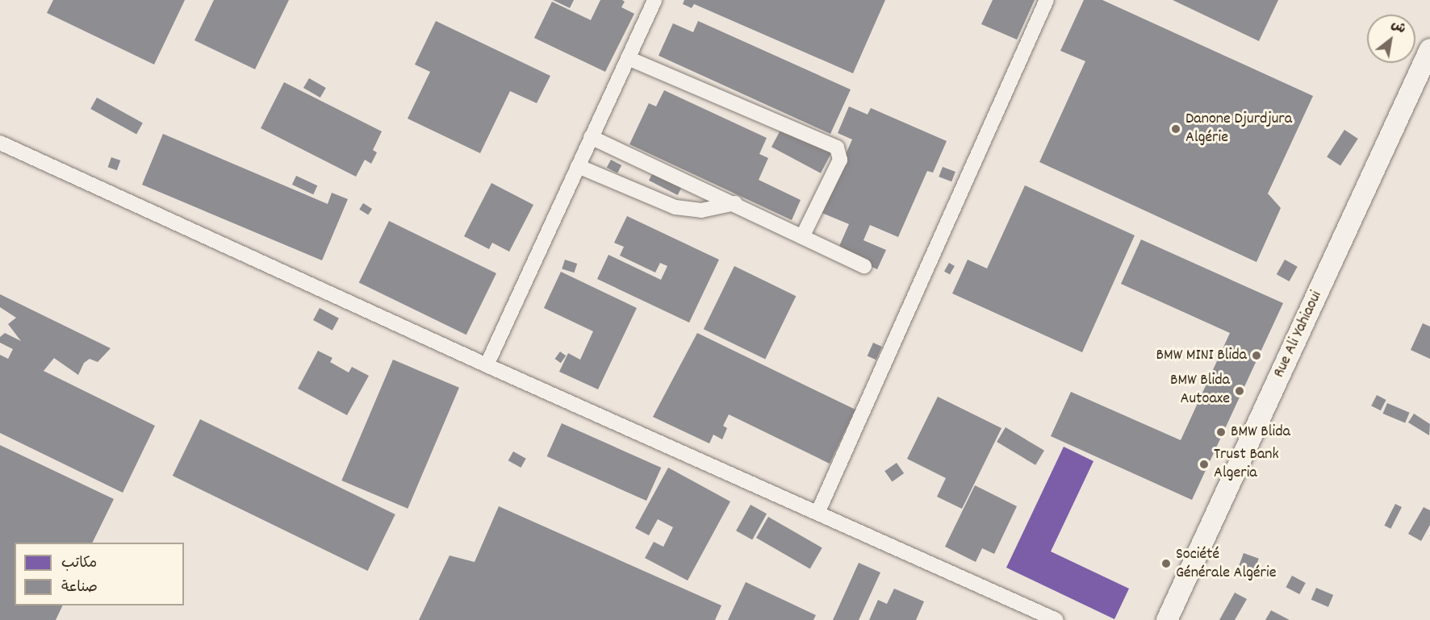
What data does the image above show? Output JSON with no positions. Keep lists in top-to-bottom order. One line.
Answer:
{"streets":{"main road":["Rue Ali Yahiaoui"]},"places":["Danone Djurdjura Algérie","BMW MINI Blida","BMW Blida Autoaxe","BMW Blida","Trust Bank Algeria","Société Générale Algérie"],"legend":["مكاتب","صناعة"],"north":"top right"}
